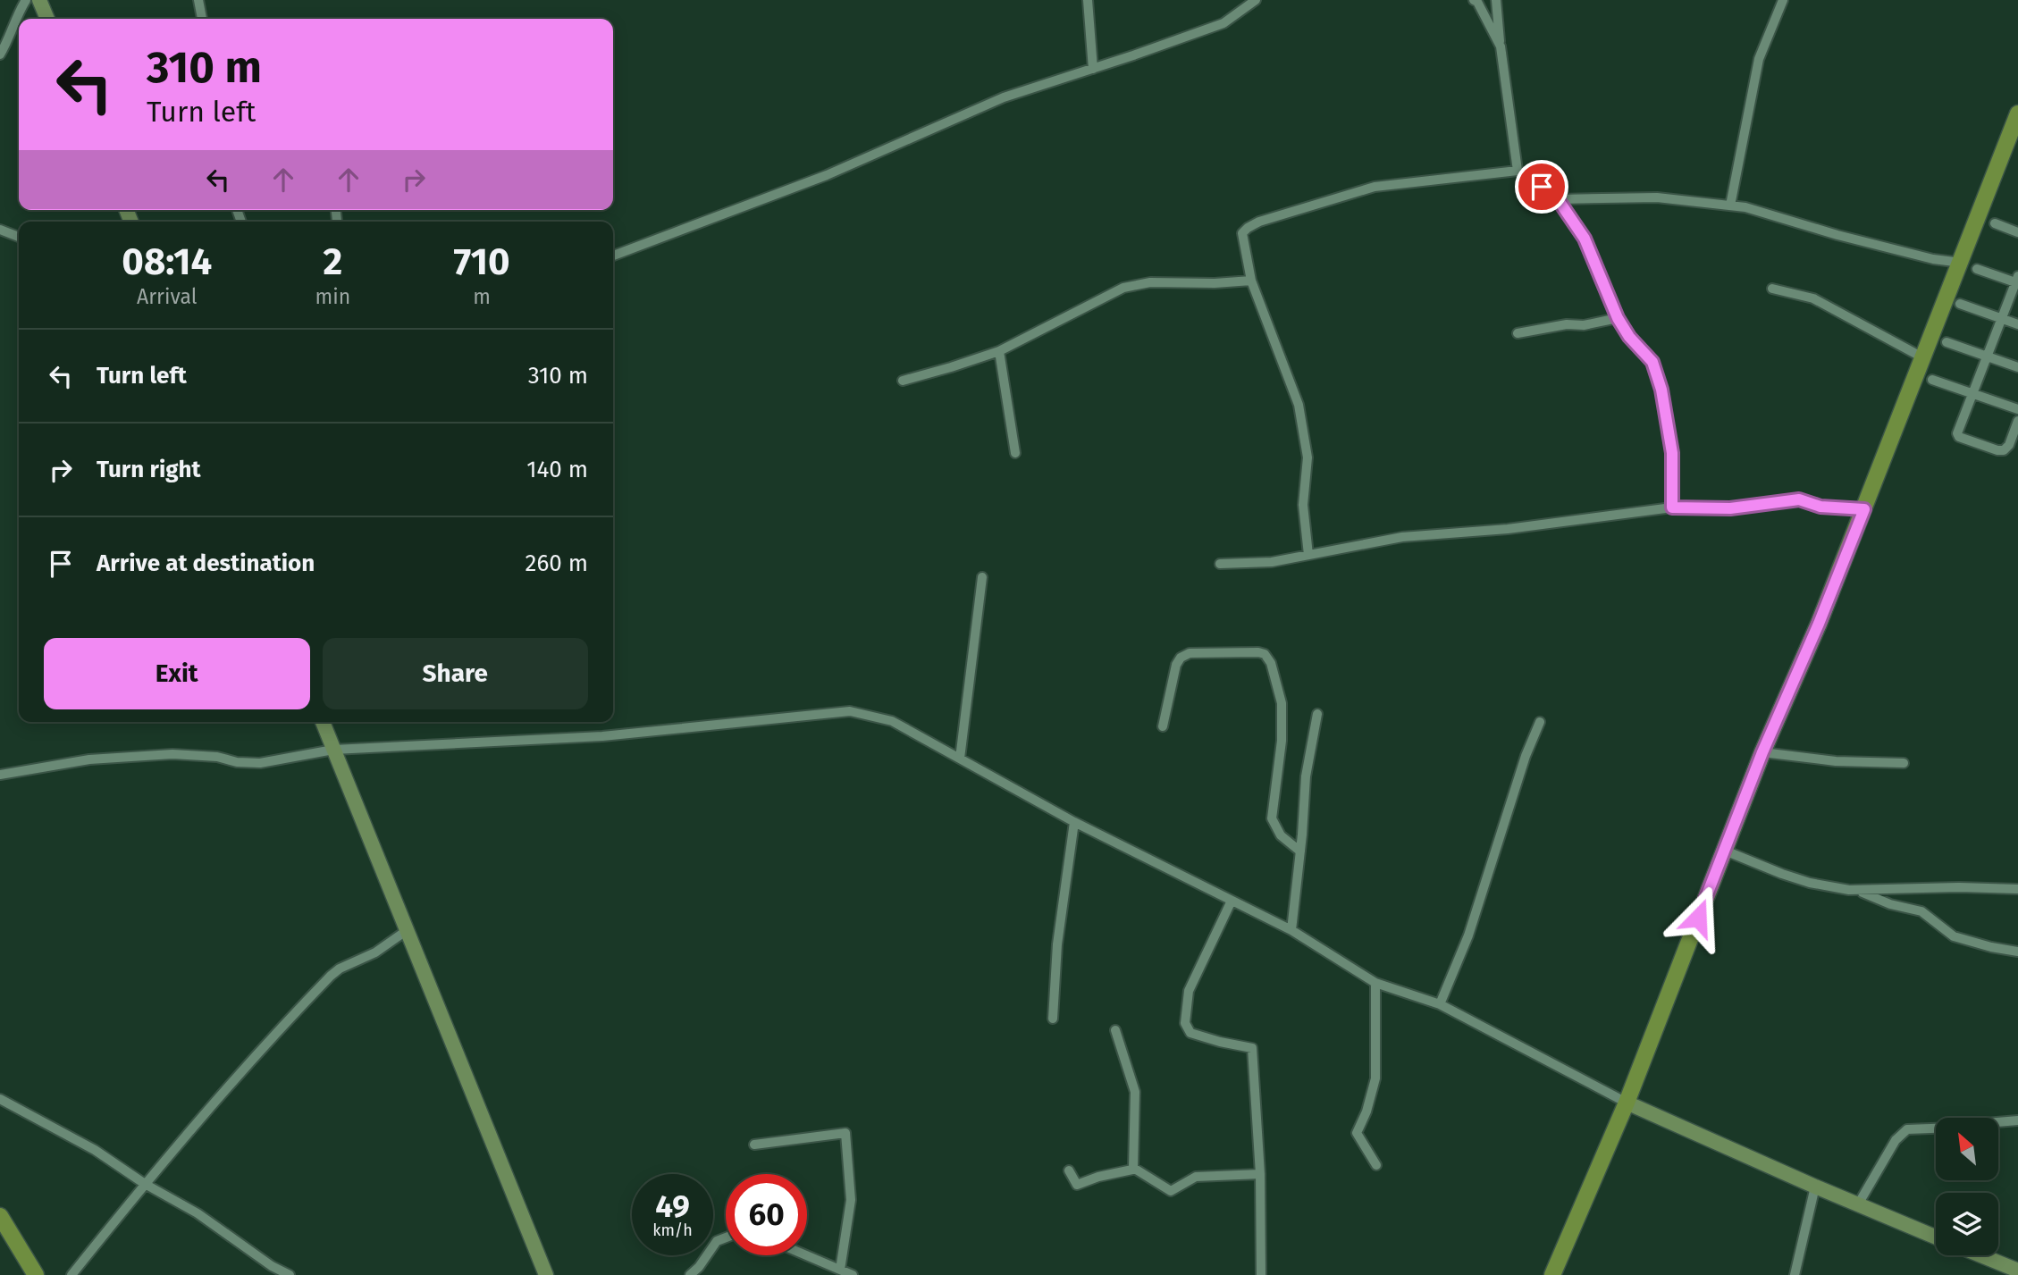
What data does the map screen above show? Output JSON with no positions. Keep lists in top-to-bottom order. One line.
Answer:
{"north":"top left","page":{"turn":["310 m","Turn left"],"eta":["08:14","Arrival","2","min","710","m"],"list":[{"name":"Turn left","value":"310 m"},{"name":"Turn right","value":"140 m"},{"name":"Arrive at destination","value":"260 m"}],"buttons":["Exit","Share"],"speed":"49 km/h","limit":"60"}}
